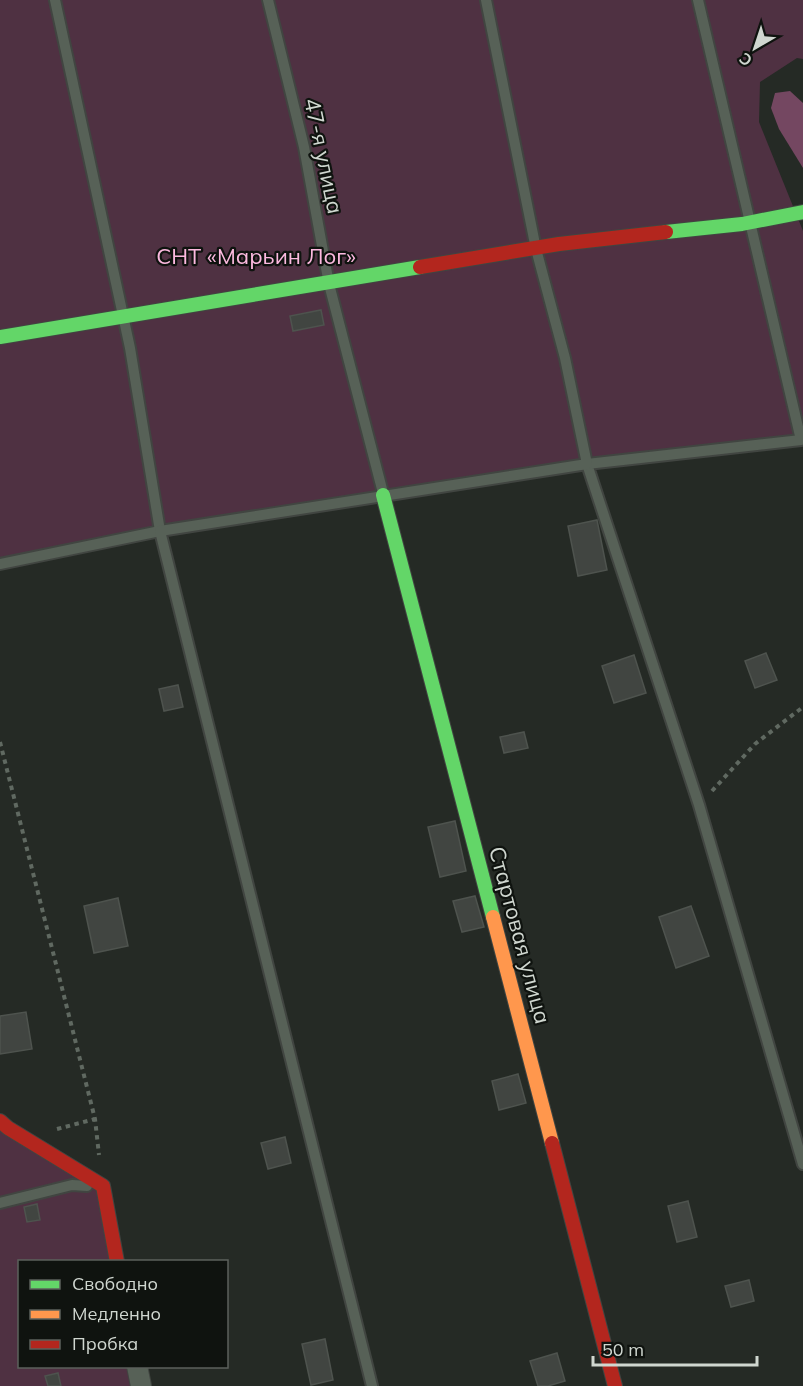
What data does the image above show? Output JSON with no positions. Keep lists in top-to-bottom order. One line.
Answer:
{"streets":{"street":["Стартовая улица"],"lane":["47-я улица"]},"crossings":[["47-я улица","Стартовая улица"]],"parks":["СНТ «Марьин Лог»"],"legend":["Свободно","Медленно","Пробка"],"scale_bar":"50 m","north":"bottom left"}
